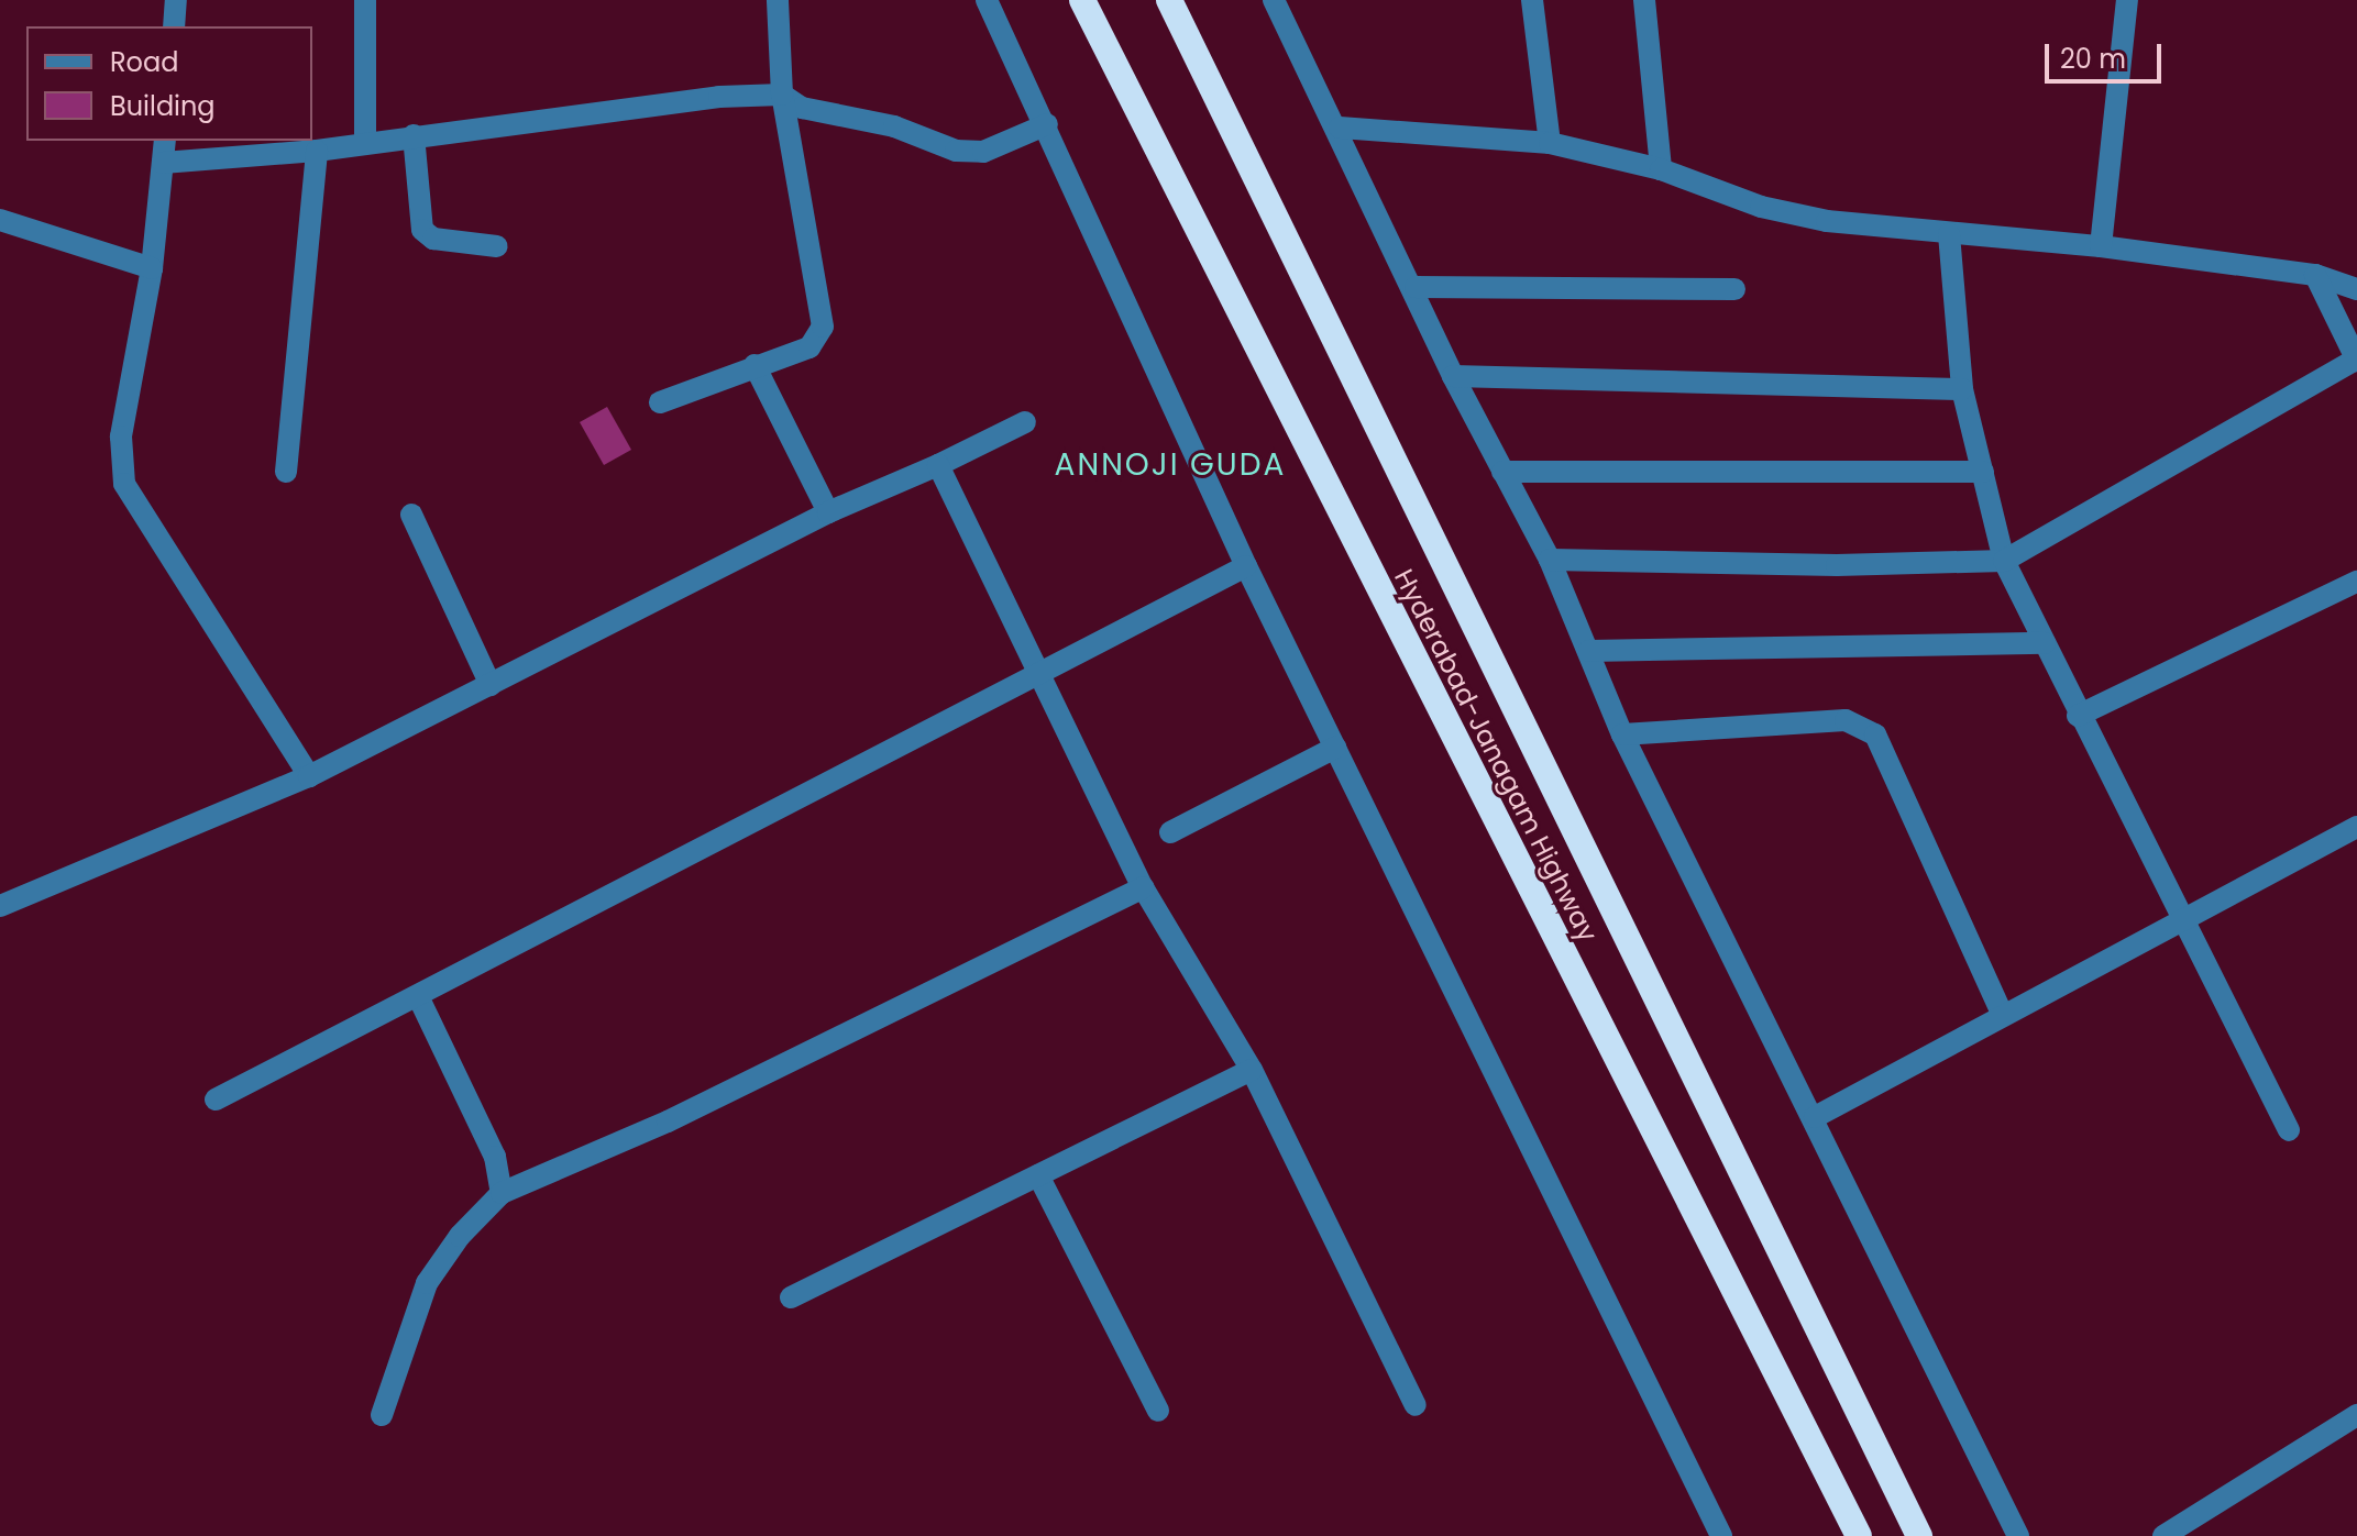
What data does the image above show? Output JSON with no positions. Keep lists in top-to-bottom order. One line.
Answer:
{"streets":{"highway":["Hyderabad-Janagam Highway"]},"districts":["ANNOJI GUDA"],"legend":["Road","Building"],"scale_bar":"20 m"}
